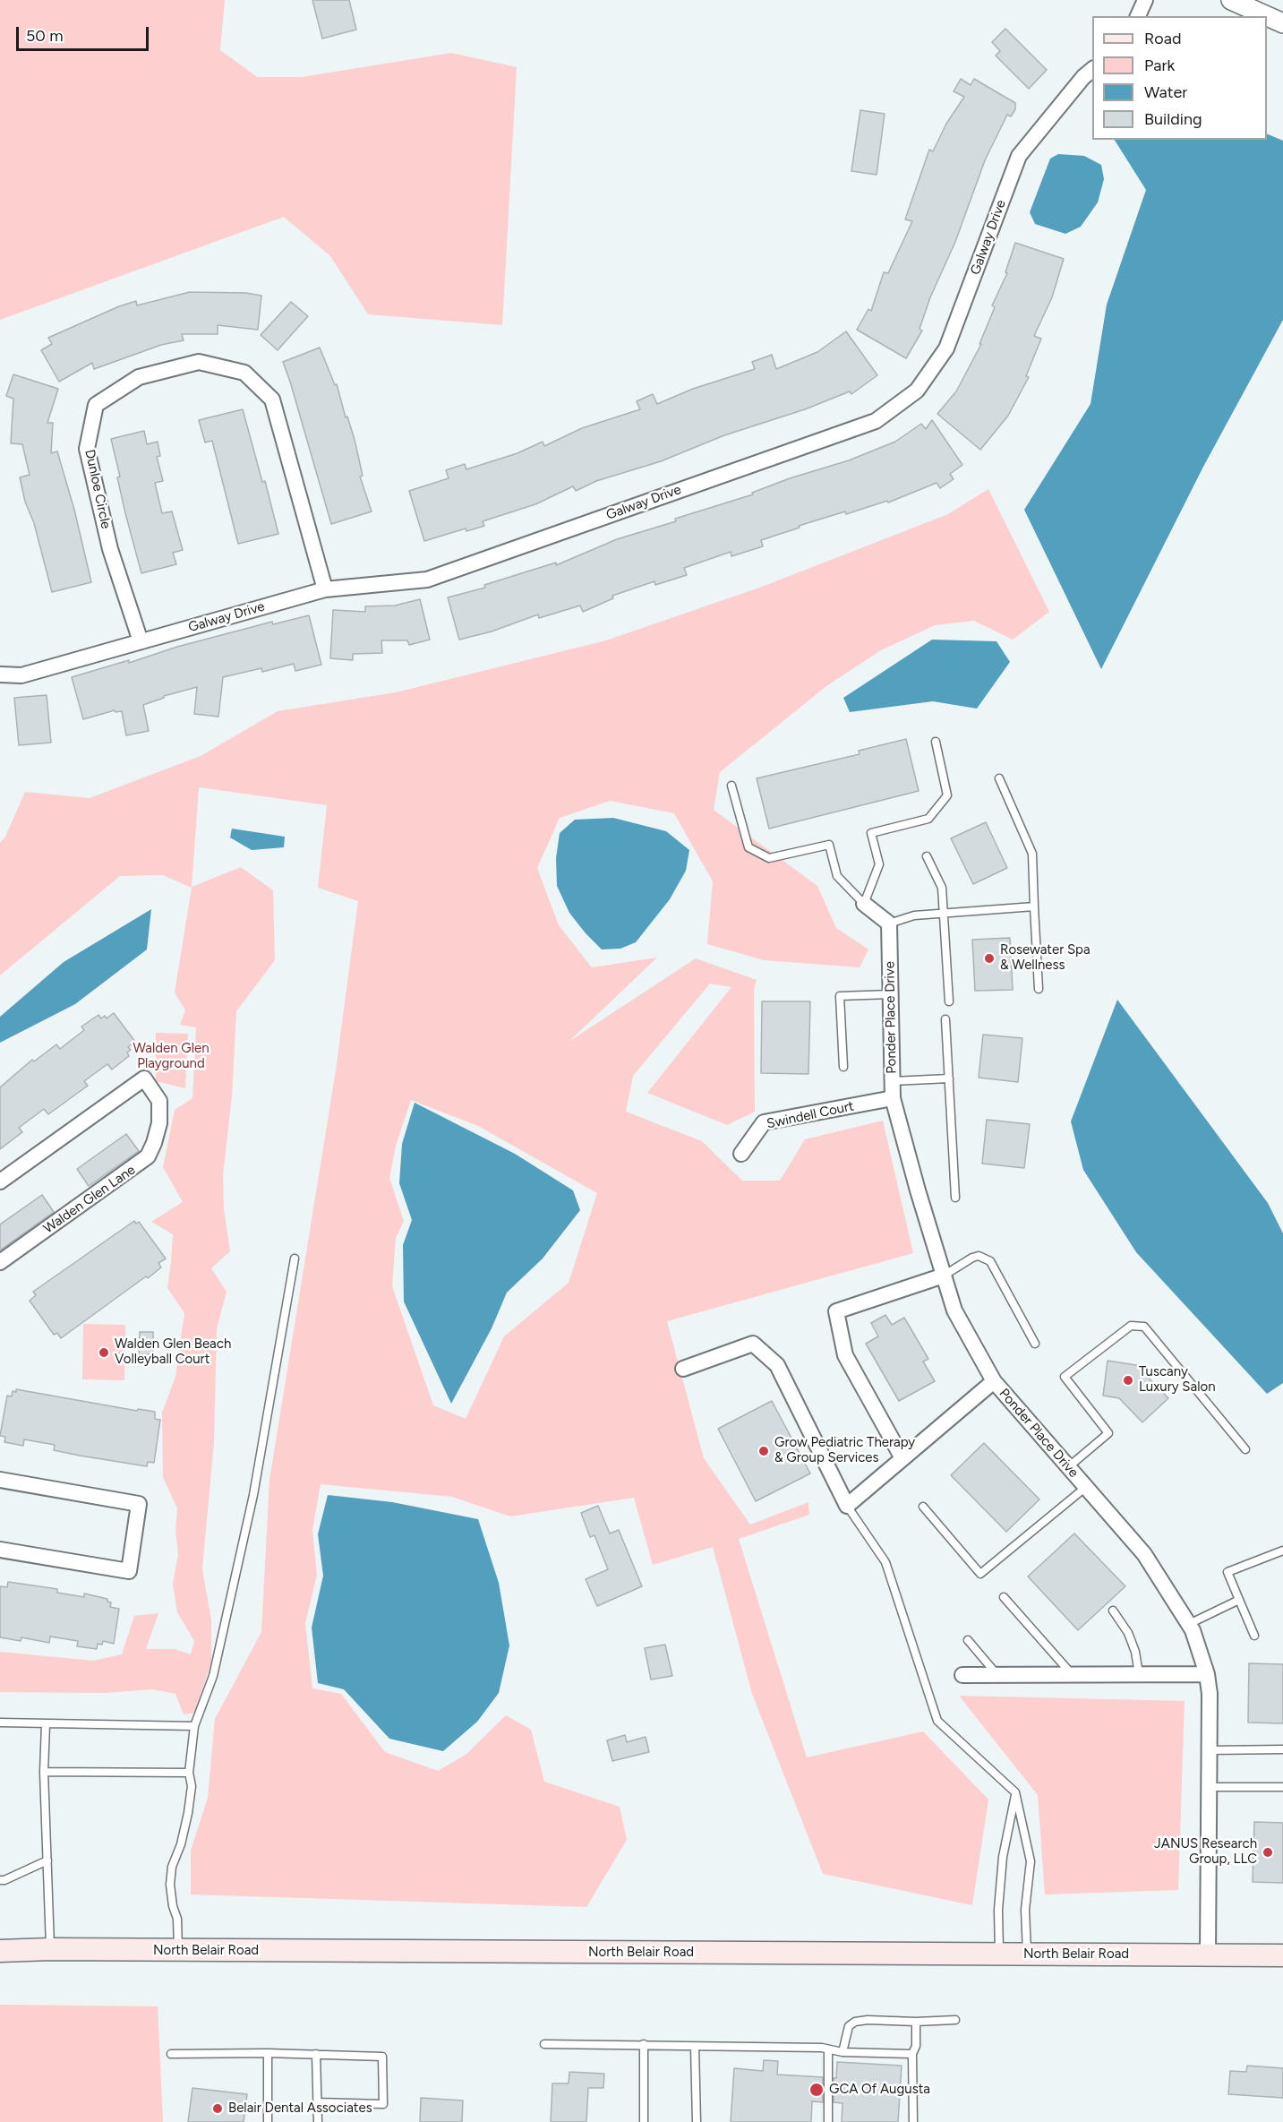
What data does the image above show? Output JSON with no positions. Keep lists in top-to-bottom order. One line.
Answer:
{"streets":{"main road":["North Belair Road"],"street":["Galway Drive","Dunloe Circle","Ponder Place Drive","Swindell Court","Walden Glen Lane"]},"crossings":[["Galway Drive","Dunloe Circle"],["Ponder Place Drive","Swindell Court"],["Ponder Place Drive","North Belair Road"]],"parks":["Walden Glen Playground"],"places":["Rosewater Spa & Wellness","Walden Glen Beach Volleyball Court","Tuscany Luxury Salon","Grow Pediatric Therapy & Group Services","JANUS Research Group, LLC","GCA Of Augusta","Belair Dental Associates"],"legend":["Road","Park","Water","Building"],"scale_bar":"50 m"}
